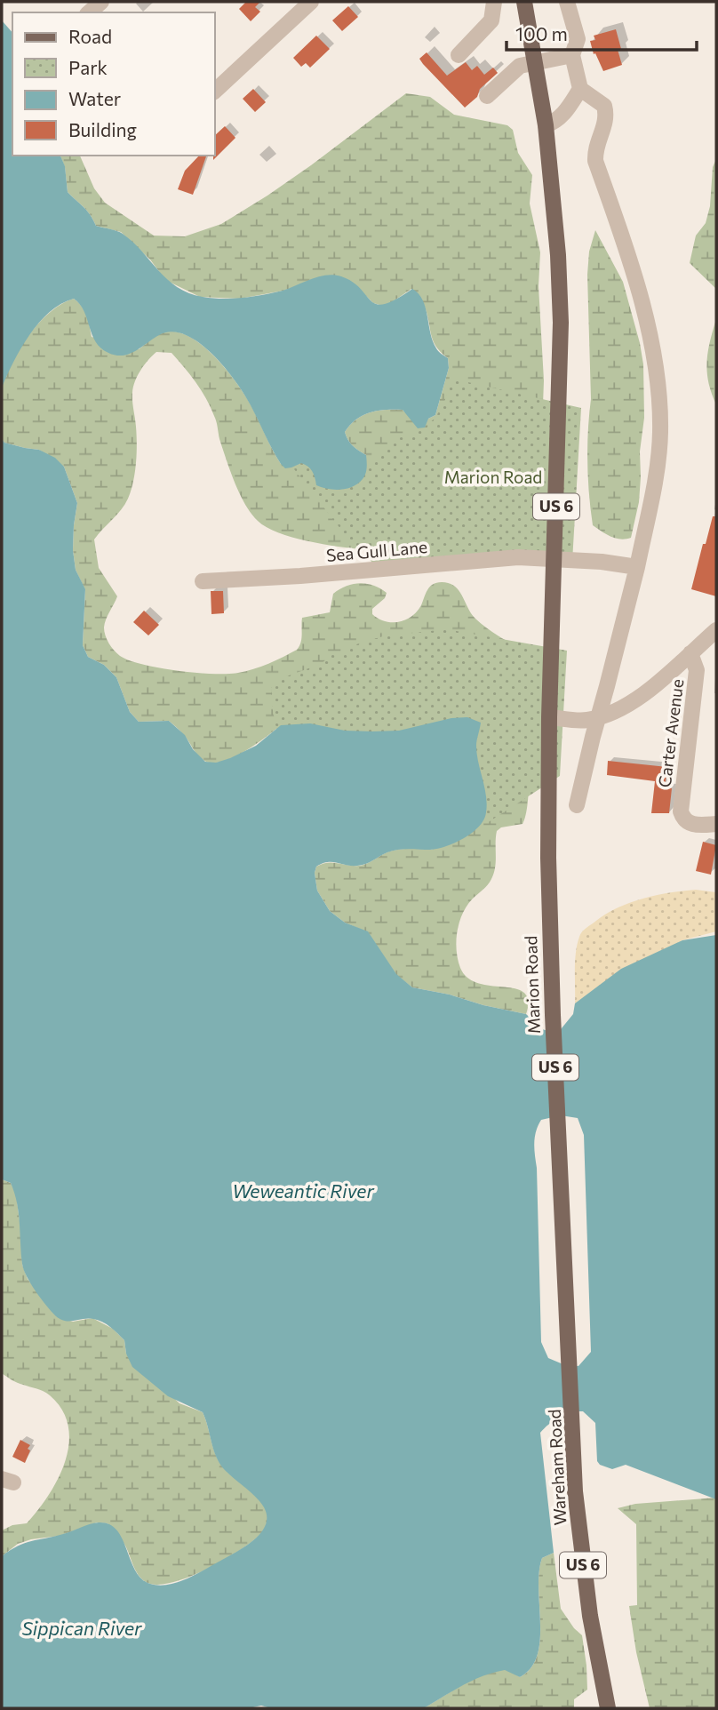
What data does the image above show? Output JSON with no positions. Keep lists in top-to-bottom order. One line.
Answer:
{"streets":{"main road":["US 6","Marion Road","Wareham Road"],"street":["Sea Gull Lane","Carter Avenue"]},"crossings":[["Sea Gull Lane","Marion Road"],["Marion Road","Wareham Road"]],"water":["Weweantic River","Sippican River"],"parks":["Marion Road"],"legend":["Road","Park","Water","Building"],"scale_bar":"100 m"}
